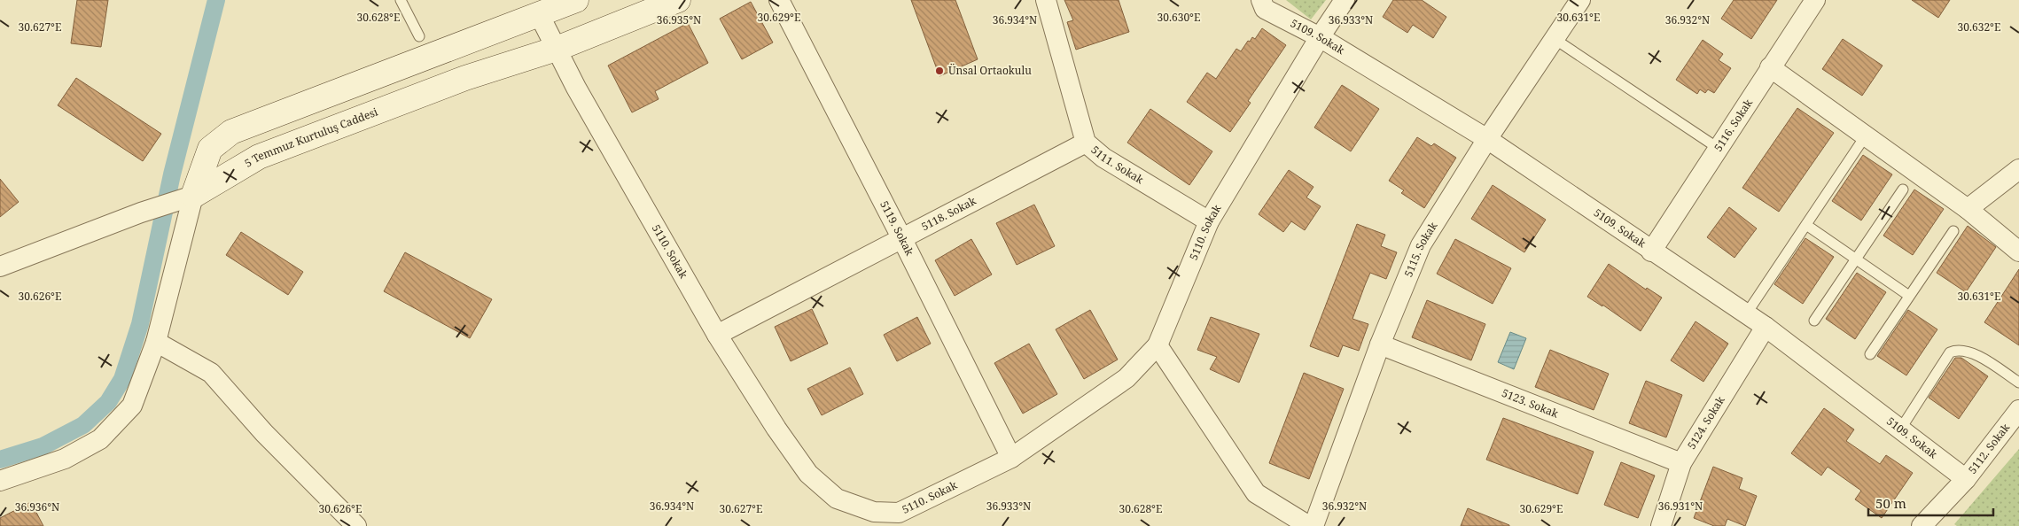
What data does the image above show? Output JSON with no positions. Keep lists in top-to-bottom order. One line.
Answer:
{"streets":{"main road":["5 Temmuz Kurtuluş Caddesi"],"street":["5109. Sokak","5116. Sokak","5111. Sokak","5118. Sokak","5119. Sokak","5110. Sokak","5115. Sokak","5123. Sokak","5124. Sokak","5112. Sokak"]},"crossings":[["5109. Sokak","5116. Sokak"],["5109. Sokak","5110. Sokak"],["5109. Sokak","5115. Sokak"],["5109. Sokak","5124. Sokak"],["5109. Sokak","5112. Sokak"],["5 Temmuz Kurtuluş Caddesi","5110. Sokak"],["5111. Sokak","5118. Sokak"],["5111. Sokak","5110. Sokak"],["5118. Sokak","5119. Sokak"],["5118. Sokak","5110. Sokak"],["5119. Sokak","5110. Sokak"],["5115. Sokak","5123. Sokak"],["5123. Sokak","5124. Sokak"]],"places":["Ünsal Ortaokulu"],"scale_bar":"50 m","coordinates":["30.629°E","30.630°E","30.631°E","30.628°E","36.935°N","36.934°N","36.933°N","36.932°N","30.627°E","30.632°E","30.626°E","36.931°N","36.936°N"]}
